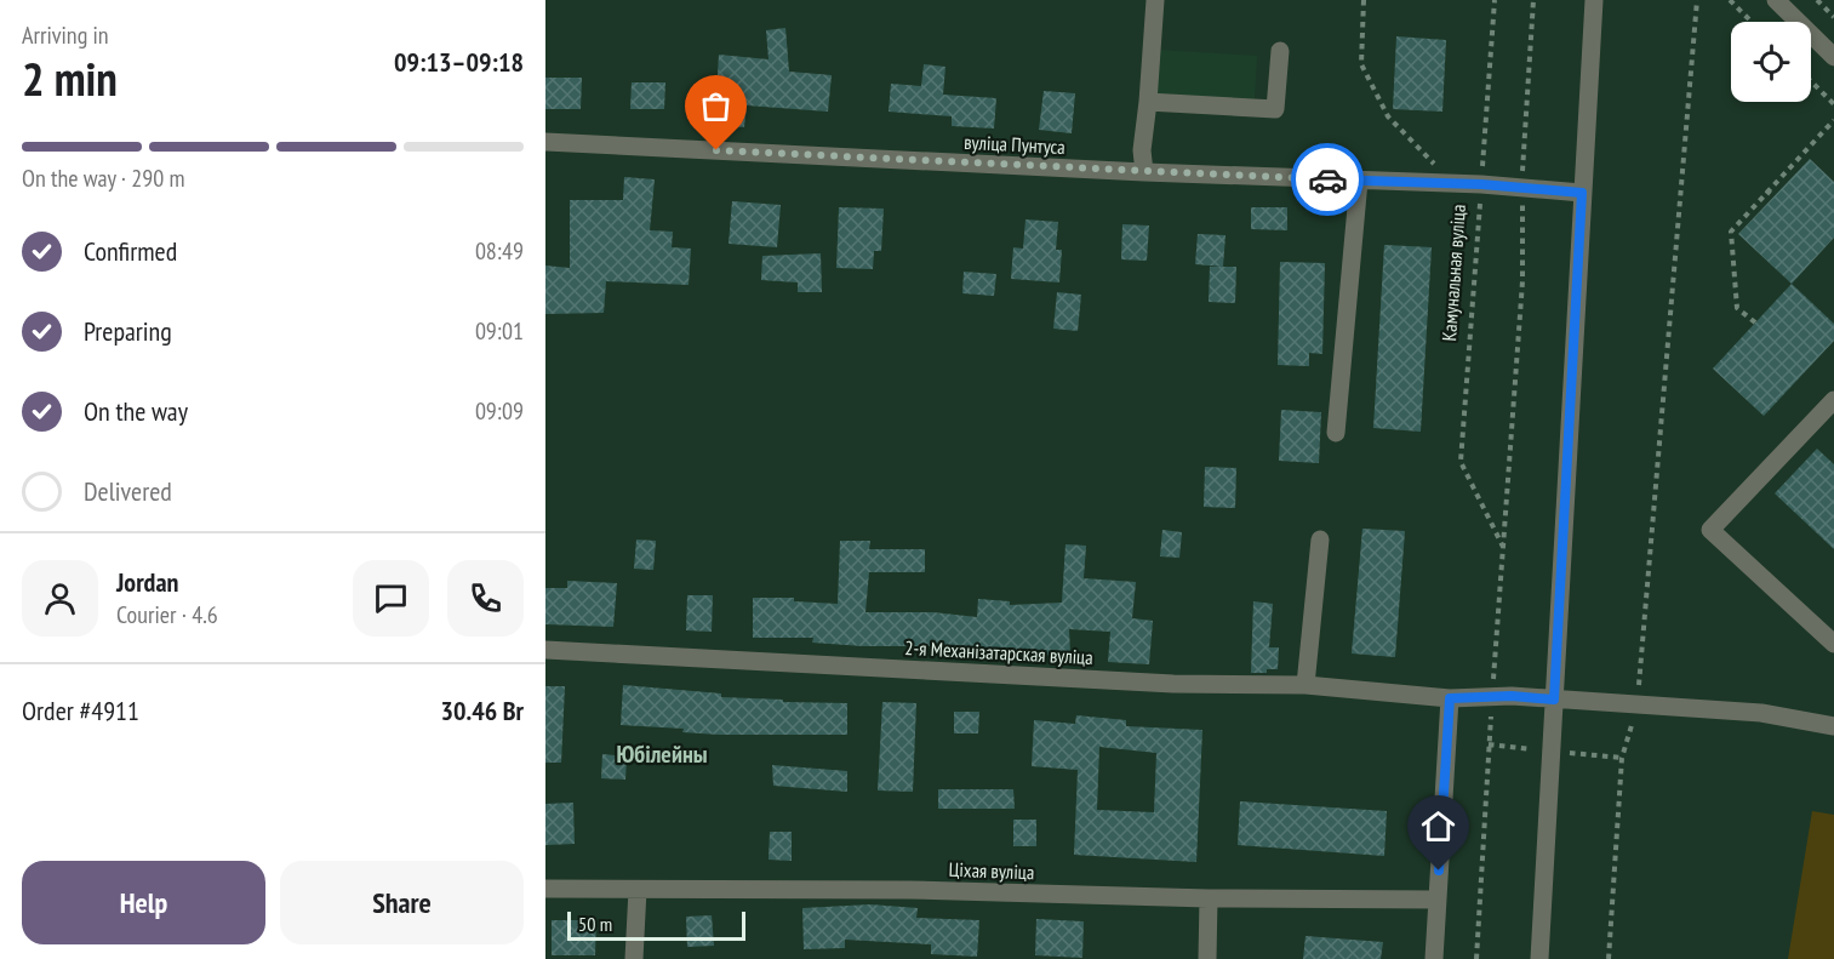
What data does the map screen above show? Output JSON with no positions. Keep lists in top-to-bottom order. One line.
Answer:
{"streets":{"street":["вуліца Пунтуса","2-я Механізатарская вуліца","Ціхая вуліца"],"path":["Камунальная вуліца"]},"crossings":[["вуліца Пунтуса","Камунальная вуліца"]],"districts":["Юбілейны"],"scale_bar":"50 m","page":{"heading":["2 min","Arriving in","09:13–09:18"],"panel":["Jordan","Courier · 4.6","Order #4911","30.46 Br"],"bar":"On the way · 290 m","list":[["Confirmed","08:49"],["Preparing","09:01"],["On the way","09:09"],"Delivered"],"buttons":["Help","Share"],"scale":"50 m"}}
